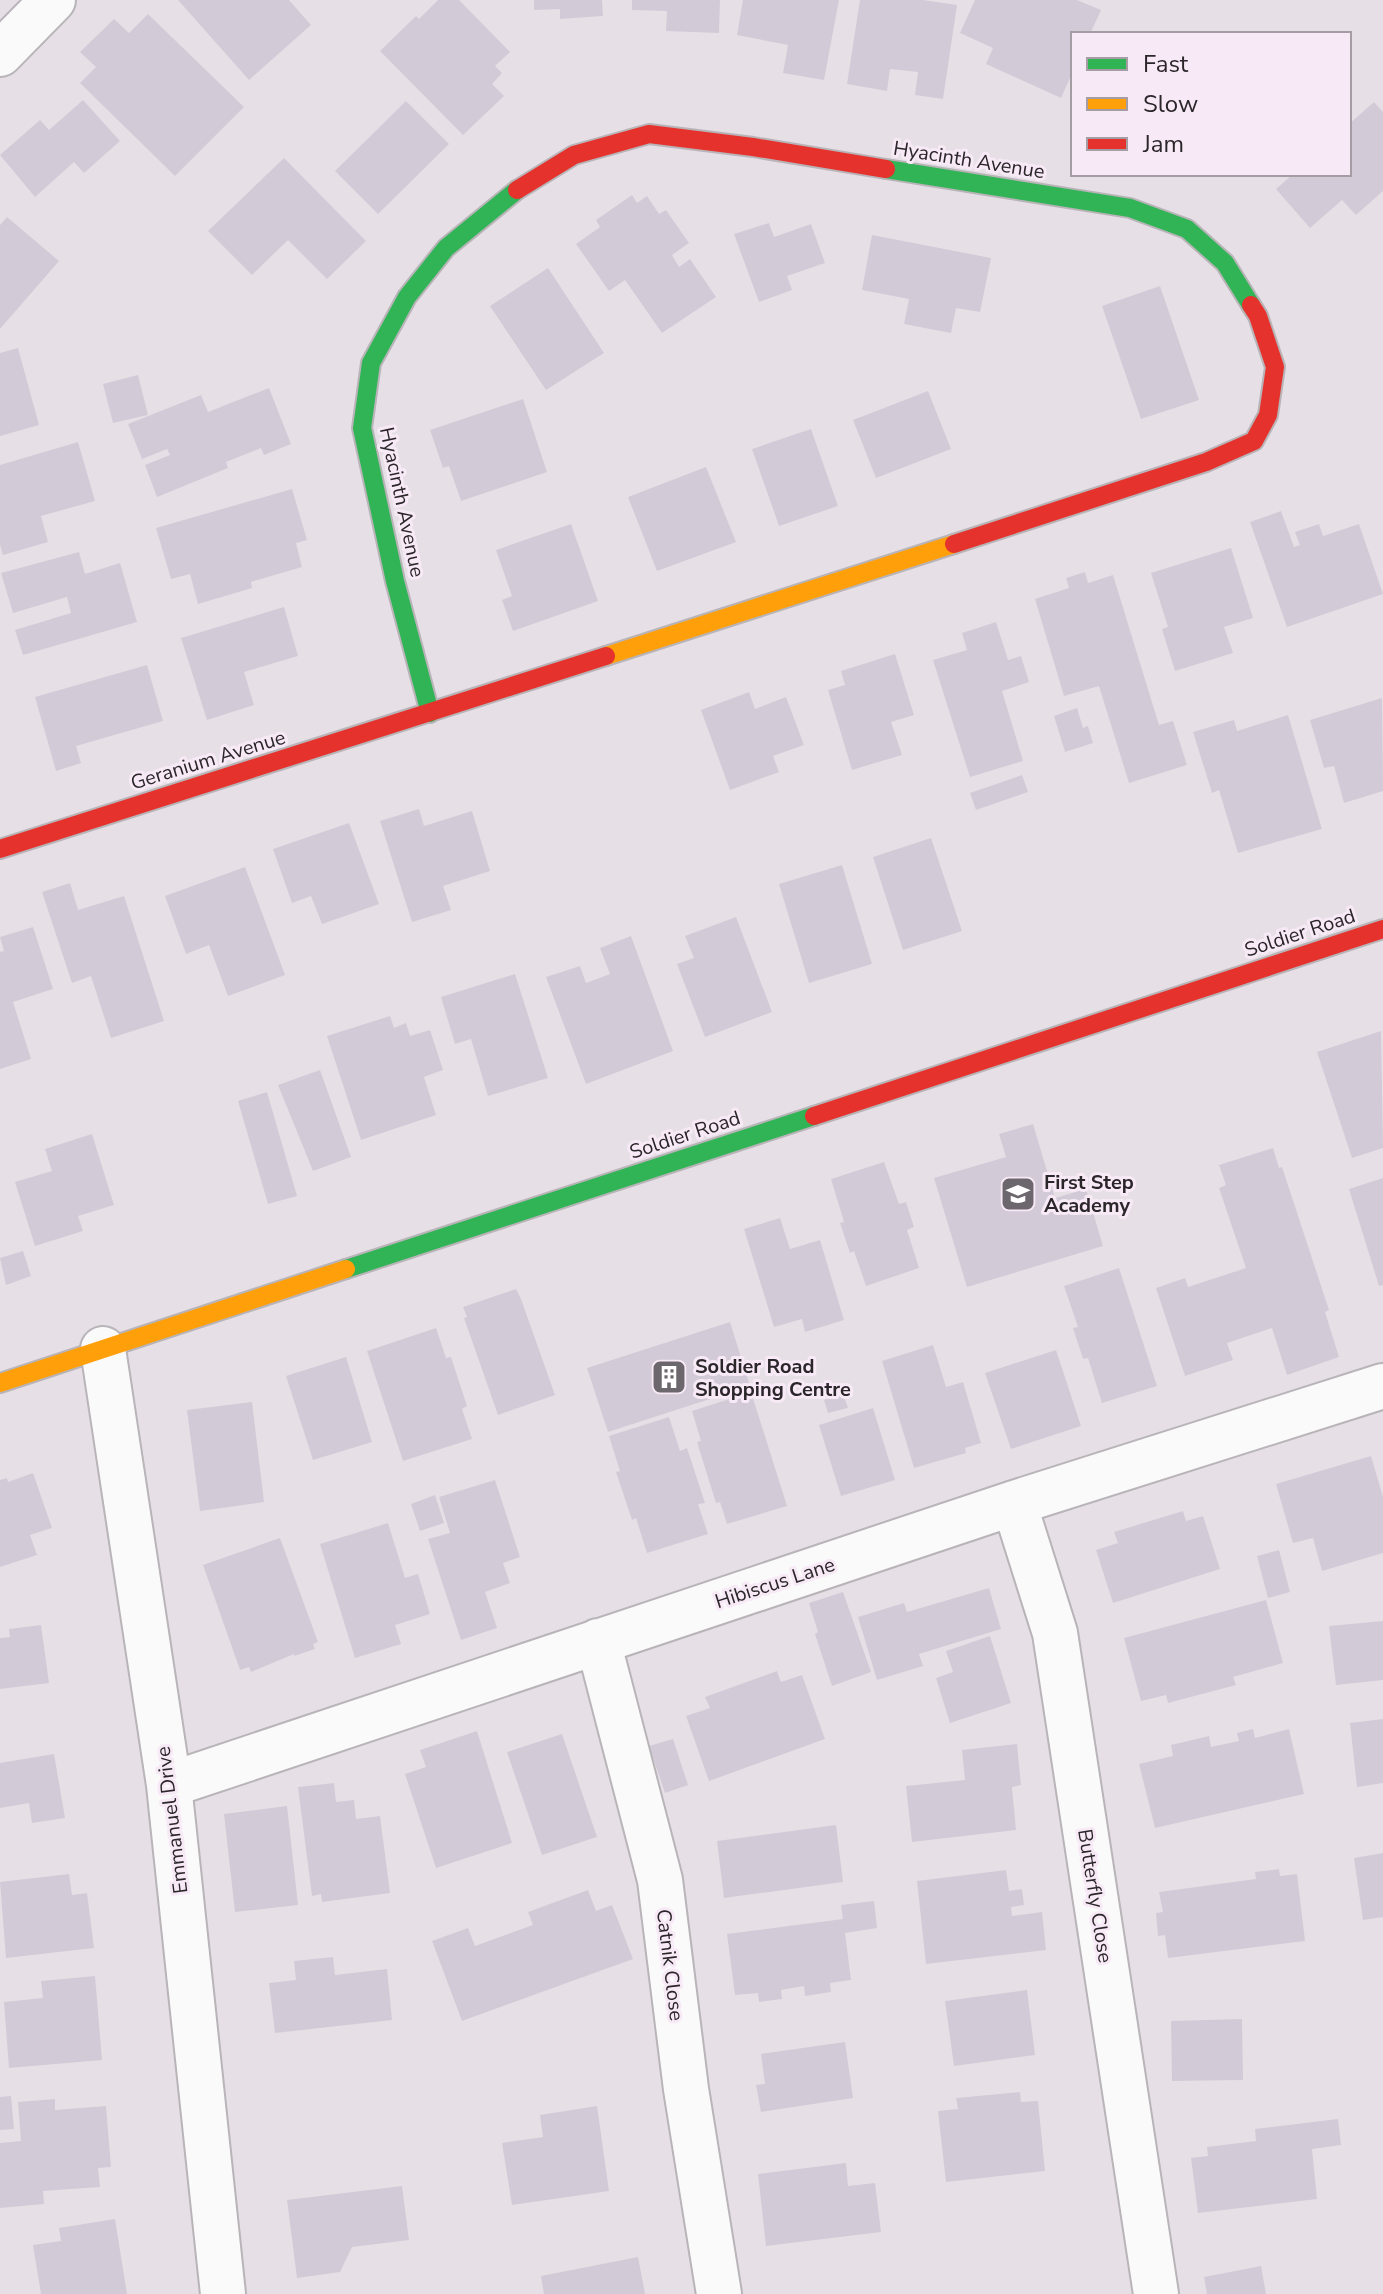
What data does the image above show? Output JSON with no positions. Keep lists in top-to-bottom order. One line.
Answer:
{"streets":{"street":["Hyacinth Avenue","Geranium Avenue","Soldier Road","Hibiscus Lane","Emmanuel Drive","Butterfly Close","Catnik Close"]},"crossings":[["Hyacinth Avenue","Geranium Avenue"],["Soldier Road","Emmanuel Drive"],["Hibiscus Lane","Emmanuel Drive"],["Hibiscus Lane","Butterfly Close"],["Hibiscus Lane","Catnik Close"]],"places":{"school or university":["First Step Academy"],"building":["Soldier Road Shopping Centre"]},"legend":["Fast","Slow","Jam"]}
